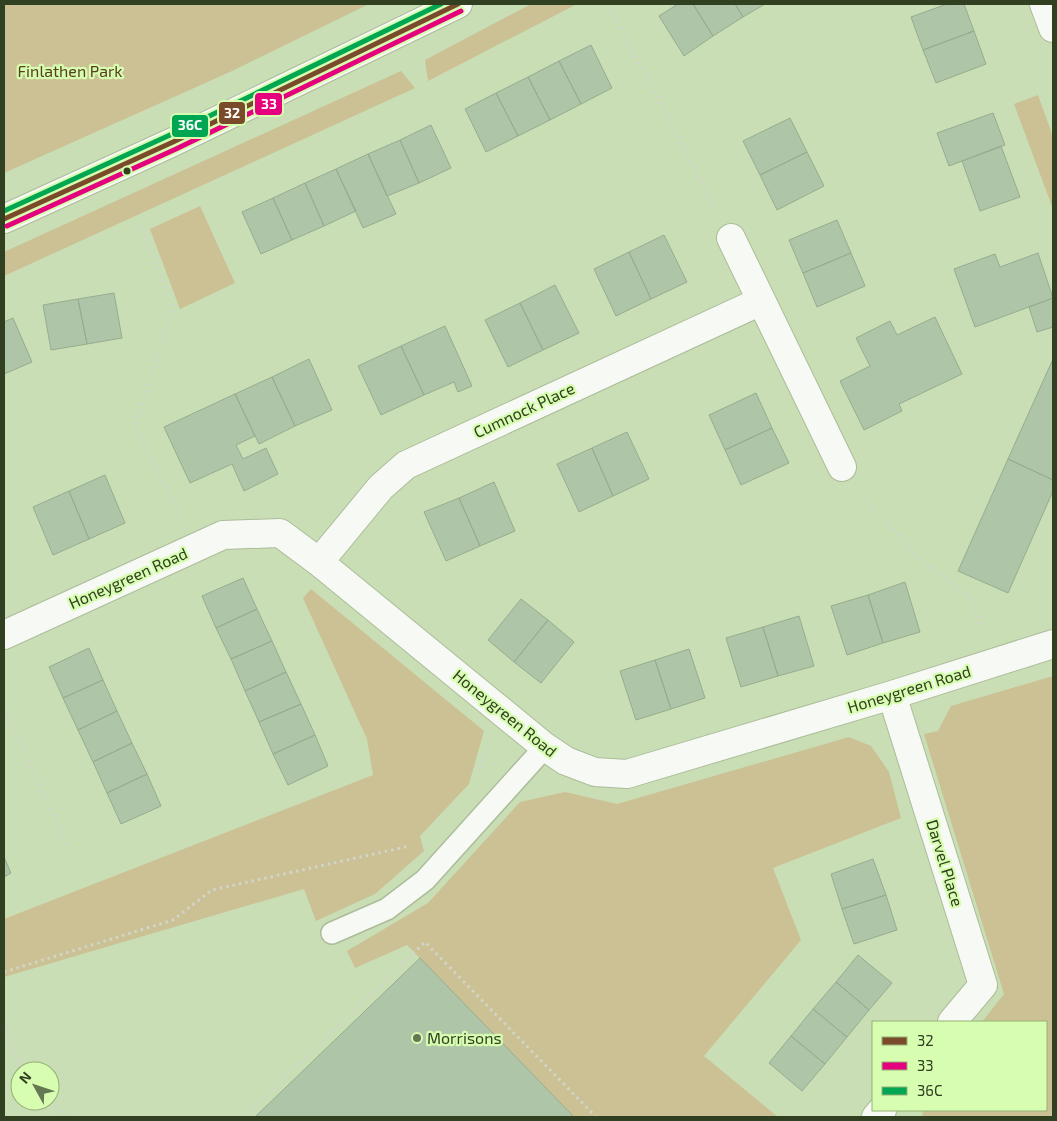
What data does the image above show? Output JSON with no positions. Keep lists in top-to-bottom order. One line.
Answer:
{"streets":{"street":["Cumnock Place","Honeygreen Road","Darvel Place"]},"crossings":[["Cumnock Place","Honeygreen Road"],["Honeygreen Road","Darvel Place"]],"parks":["Finlathen Park"],"places":["Morrisons"],"lines":["transit line 32","transit line 36C","transit line 33"],"legend":["32","33","36C"],"north":"top left"}
